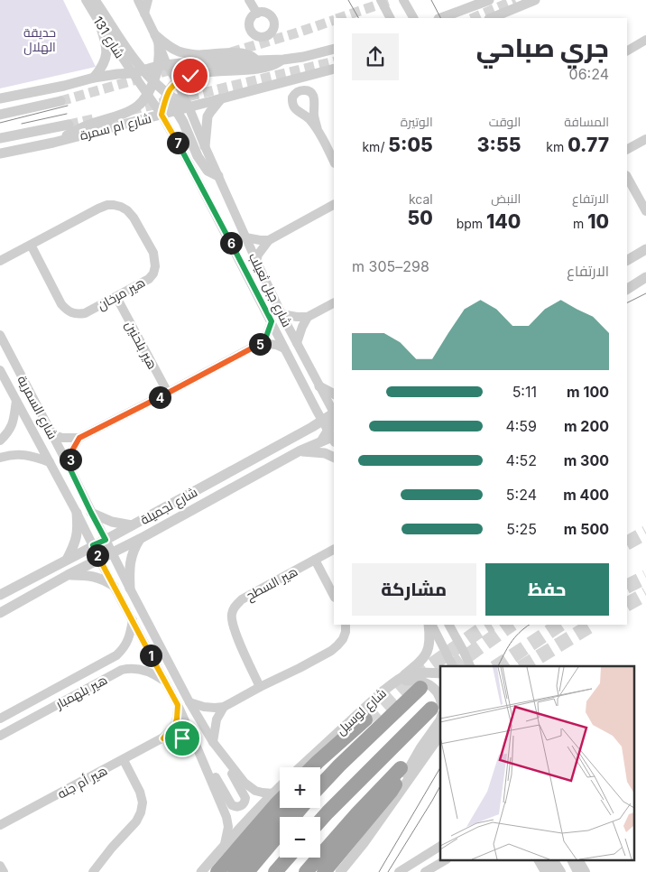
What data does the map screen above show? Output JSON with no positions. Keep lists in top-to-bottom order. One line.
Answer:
{"streets":{"highway":["شارع لوسيل"],"street":["شارع 131","شارع ام سمرة","شارع جبل ثعيلب","هير مرخان","هير بلحنين","شارع السمرية","شارع لجميلة","هير السطح","هير بلهمبار","هير أم جنه"]},"crossings":[["شارع ام سمرة","شارع جبل ثعيلب"],["شارع جبل ثعيلب","شارع لجميلة"],["هير مرخان","هير بلحنين"],["شارع السمرية","شارع لجميلة"],["شارع السمرية","هير بلهمبار"],["شارع السمرية","هير أم جنه"]],"parks":["حديقة الهلال"],"page":{"heading":["جري صباحي","06:24"],"stats":[["المسافة","0.77 km"],["الوقت","3:55"],["الوتيرة","5:05 /km"],["الارتفاع","10 m"],["النبض","140 bpm"],["kcal","50"]],"pins":["7","6","5","4","3","2","1"],"chart":["الارتفاع","298–305 m"],"list":[{"name":"100 m","note":"5:11"},{"name":"200 m","note":"4:59"},{"name":"300 m","note":"4:52"},{"name":"400 m","note":"5:24"},{"name":"500 m","note":"5:25"}],"buttons":["حفظ","مشاركة"],"map_buttons":["+","−"]}}
